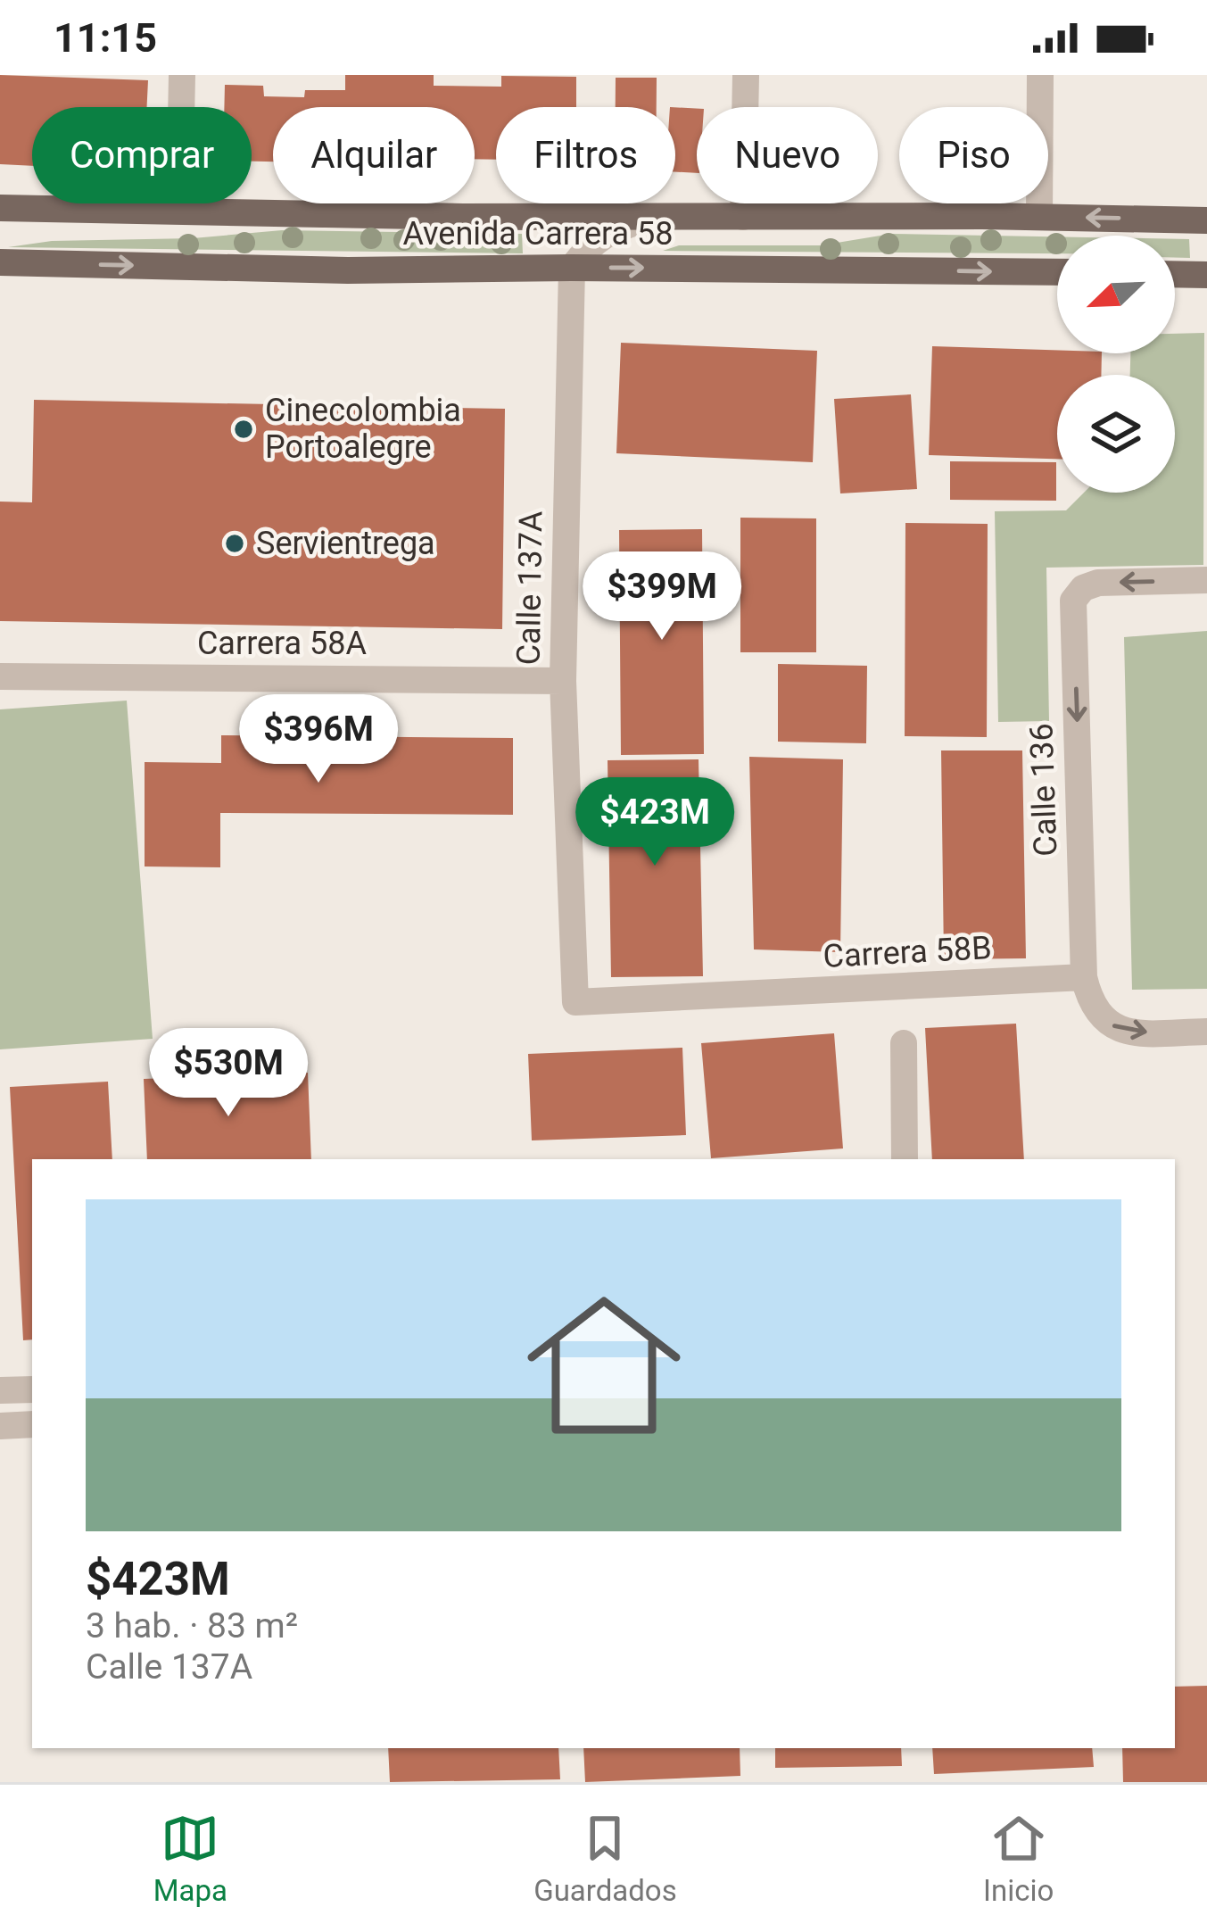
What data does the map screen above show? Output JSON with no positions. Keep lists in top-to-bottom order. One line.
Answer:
{"streets":{"main road":["Avenida Carrera 58"],"street":["Calle 137A","Carrera 58A","Calle 136","Carrera 58B"]},"crossings":[["Avenida Carrera 58","Calle 137A"],["Calle 137A","Carrera 58A"],["Calle 137A","Carrera 58B"],["Calle 136","Carrera 58B"]],"one_way":["Calle 136"],"places":["Cinecolombia Portoalegre","Servientrega"],"north":"bottom left","page":{"status":"11:15","chip":["Comprar","Alquilar","Filtros","Nuevo","Piso"],"price":["$399M","$396M","$423M","$530M"],"list":[{"name":"$423M","note":"3 hab. · 83 m² · Calle 137A"}],"tabs":["Mapa","Guardados","Inicio"]}}
